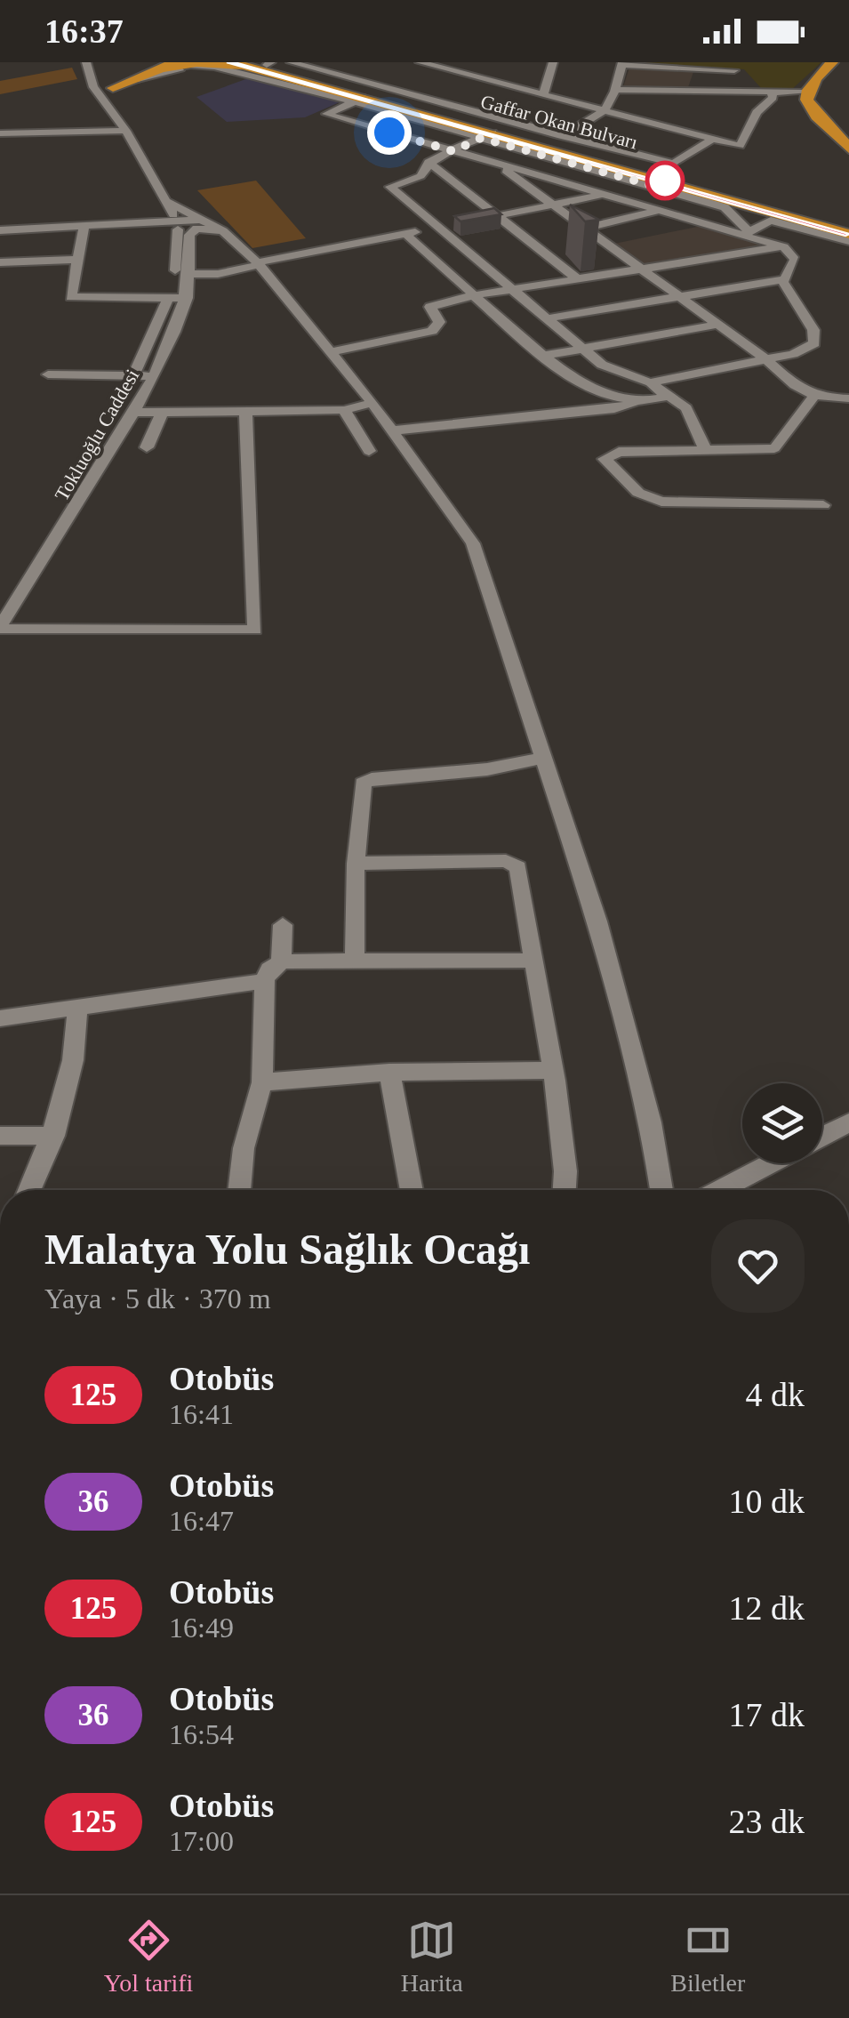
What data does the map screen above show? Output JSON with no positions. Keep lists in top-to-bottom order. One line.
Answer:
{"streets":{"highway":["Gaffar Okan Bulvarı"],"street":["Tokluoğlu Caddesi"]},"lines":["bus line 125"],"page":{"status":"16:37","heading":["Malatya Yolu Sağlık Ocağı","Yaya · 5 dk · 370 m"],"list":[{"mark":"125","name":"Otobüs","note":"16:41","value":"4 dk"},{"mark":"36","name":"Otobüs","note":"16:47","value":"10 dk"},{"mark":"125","name":"Otobüs","note":"16:49","value":"12 dk"},{"mark":"36","name":"Otobüs","note":"16:54","value":"17 dk"},{"mark":"125","name":"Otobüs","note":"17:00","value":"23 dk"}],"tabs":["Yol tarifi","Harita","Biletler"]}}
